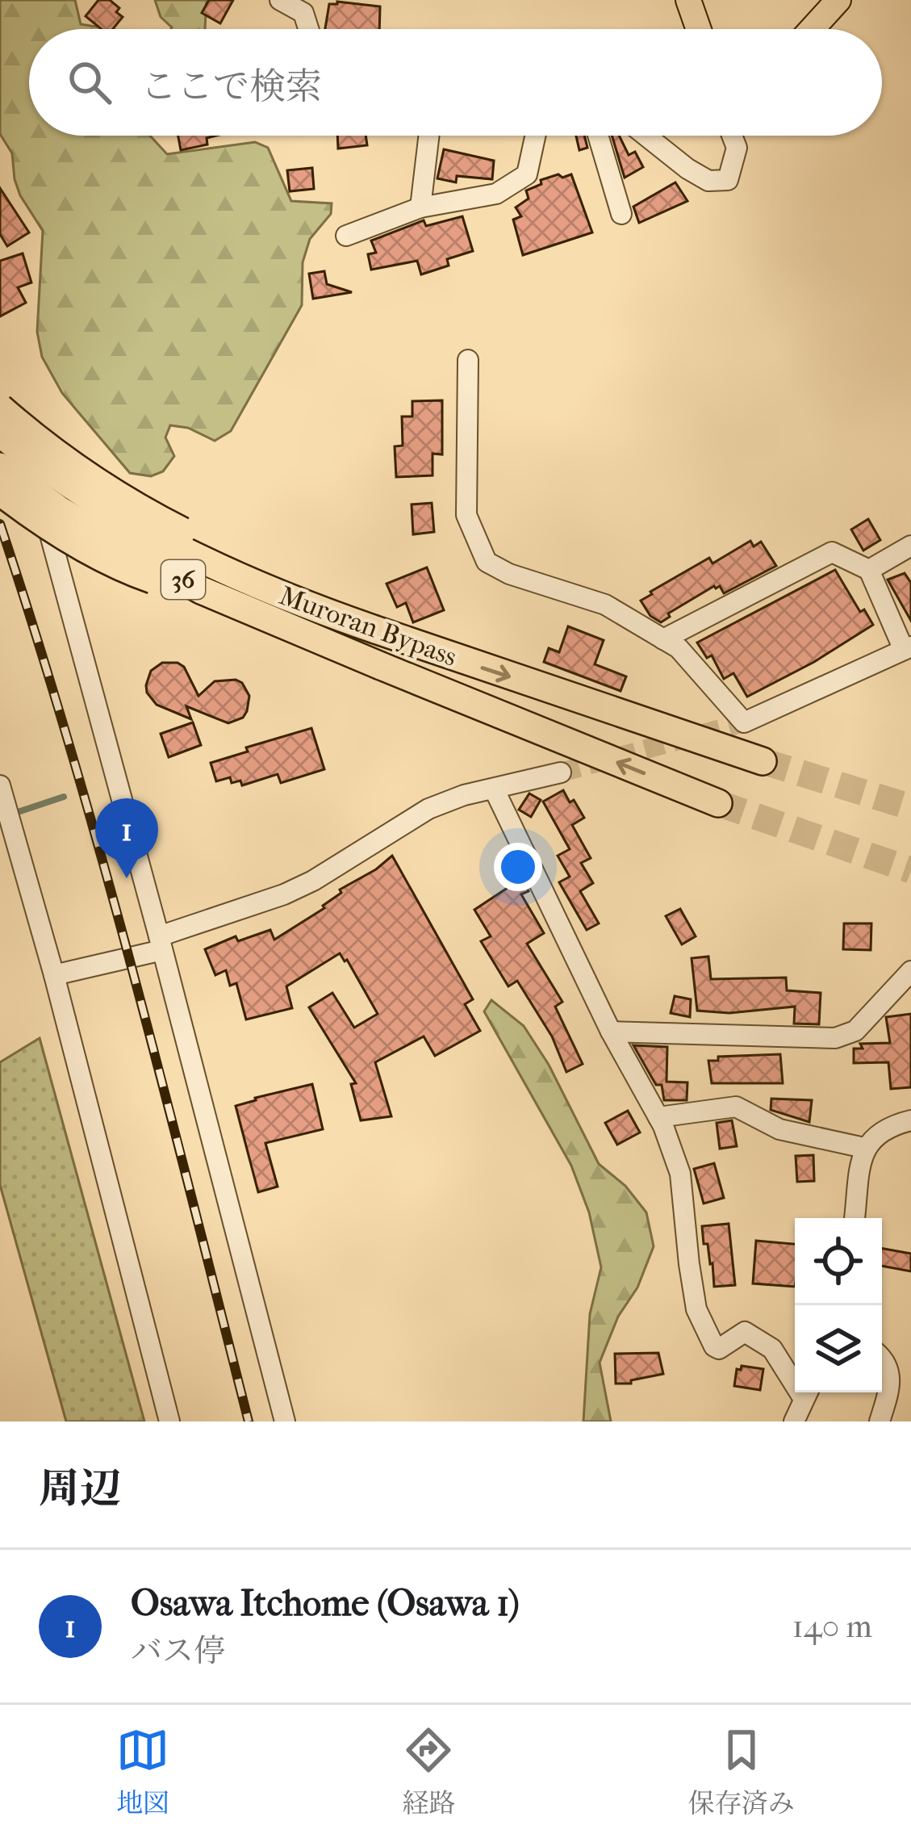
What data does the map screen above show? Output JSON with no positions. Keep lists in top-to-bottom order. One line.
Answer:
{"streets":{"highway":["36","Muroran Bypass"]},"page":{"search":"ここで検索","pins":"1","heading":"周辺","list":[{"mark":"1","name":"Osawa Itchome (Osawa 1)","note":"バス停","value":"140 m"}],"nav":["地図","経路","保存済み"]}}
